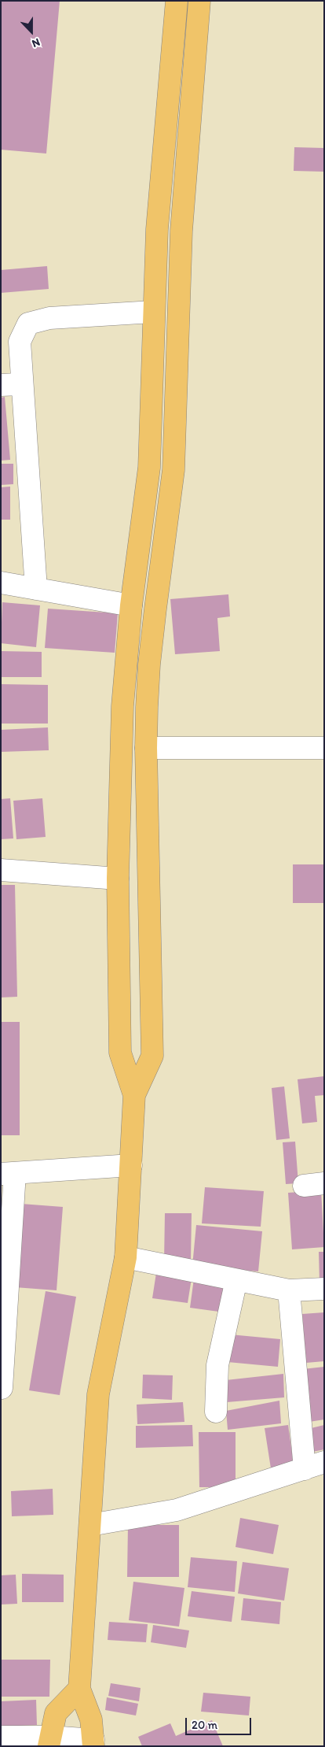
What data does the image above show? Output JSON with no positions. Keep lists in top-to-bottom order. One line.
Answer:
{"scale_bar":"20 m","north":"bottom"}
